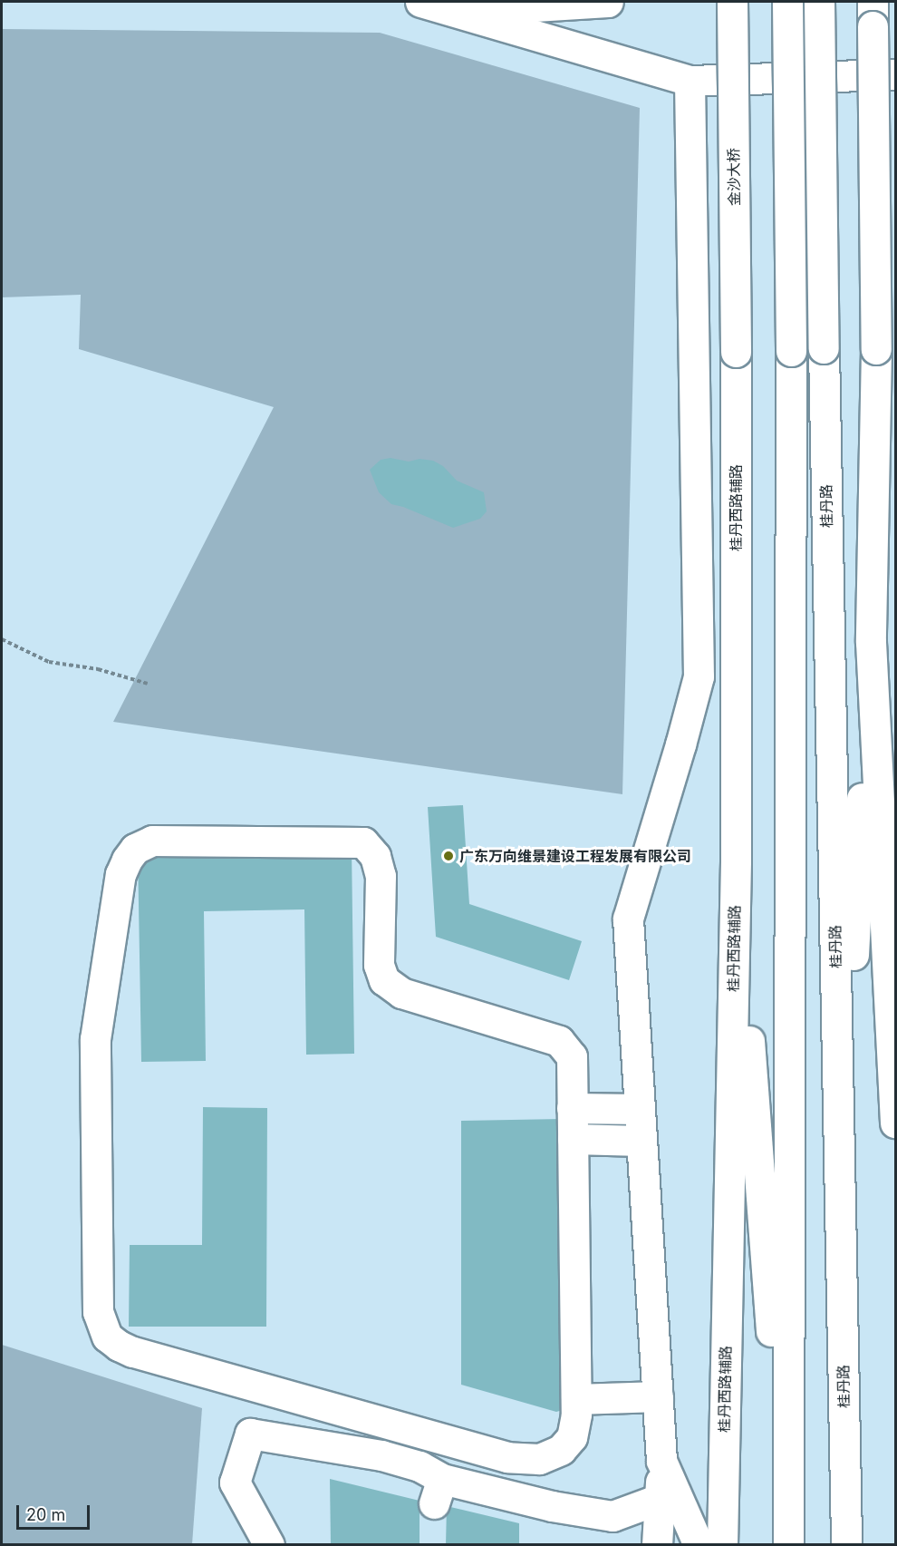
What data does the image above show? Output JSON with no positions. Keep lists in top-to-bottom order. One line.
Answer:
{"streets":{"main road":["金沙大桥","桂丹路","桂丹西路辅路"]},"crossings":[["金沙大桥","桂丹西路辅路"]],"places":["广东万向维景建设工程发展有限公司"],"scale_bar":"20 m"}
